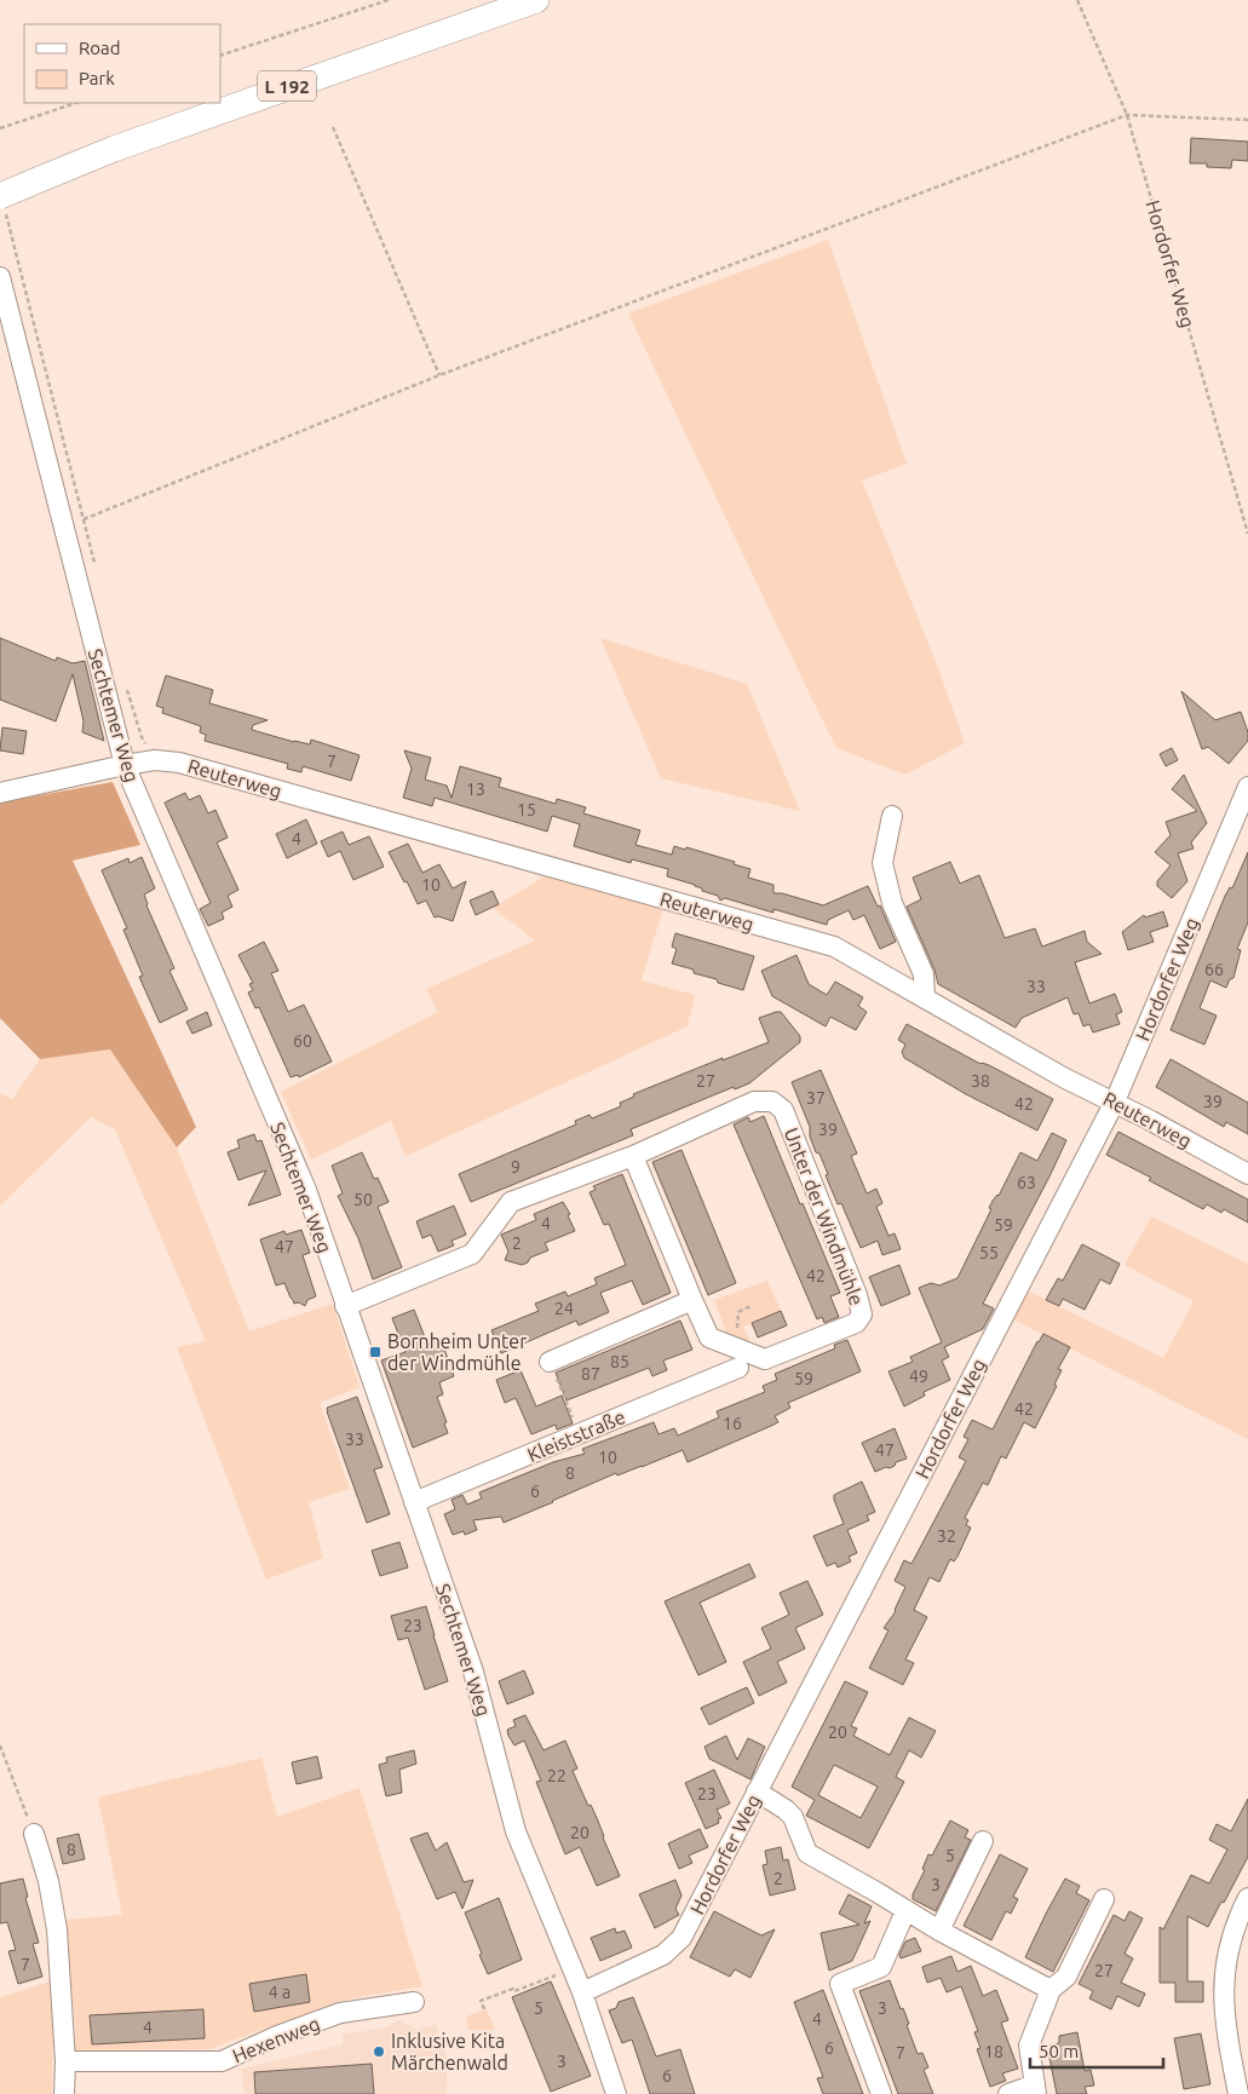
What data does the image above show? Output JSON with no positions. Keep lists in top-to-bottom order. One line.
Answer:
{"streets":{"main road":["L 192"],"street":["Hordorfer Weg","Sechtemer Weg","Reuterweg","Unter der Windmühle","Kleiststraße","Hexenweg"]},"crossings":[["Hordorfer Weg","Sechtemer Weg"],["Hordorfer Weg","Reuterweg"],["Sechtemer Weg","Reuterweg"],["Sechtemer Weg","Unter der Windmühle"],["Sechtemer Weg","Kleiststraße"]],"places":{"transit":["Bornheim Unter der Windmühle"],"other":["Inklusive Kita Märchenwald"]},"house_numbers":["7","13","15","4","10","66","33","60","27","38","37","39","42","39","9","63","50","4","59","2","47","55","42","24","85","87","49","59","42","16","33","47","10","8","6","32","23","20","22","23","20","8","5","2","3","7","27","4 a","5","3","4","4","6","18","7","3","6"],"legend":["Road","Park"],"scale_bar":"50 m"}
